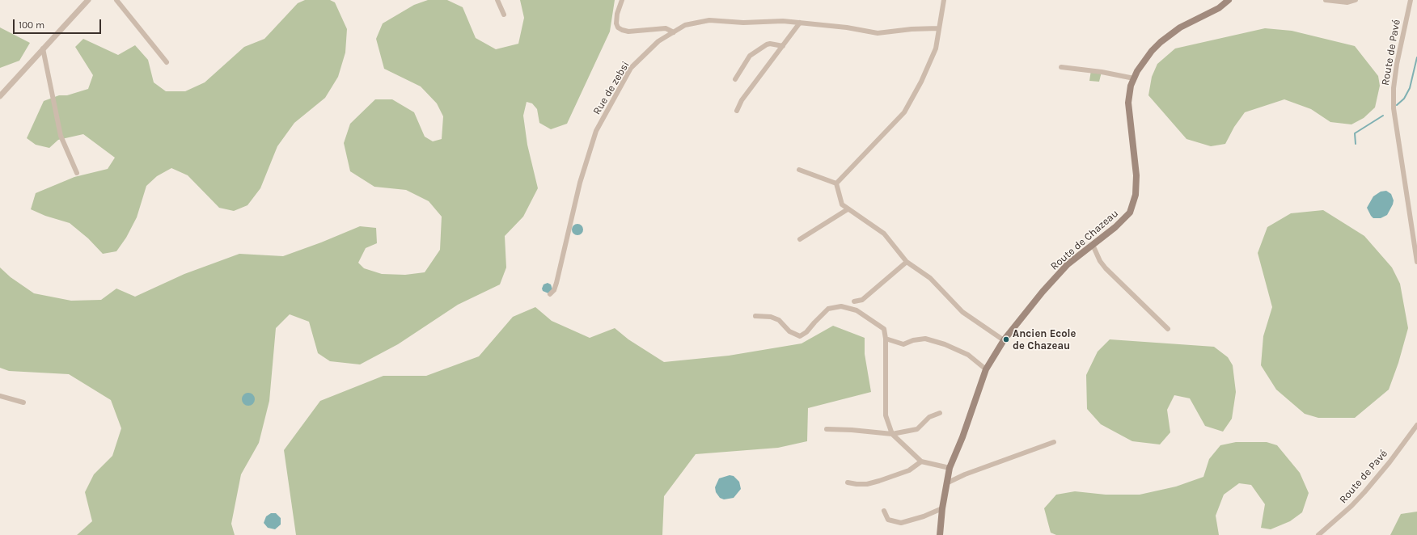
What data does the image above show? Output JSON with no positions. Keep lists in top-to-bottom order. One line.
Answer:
{"streets":{"main road":["Route de Chazeau"],"street":["Route de Pavé","Rue de zebsi"]},"places":["Ancien Ecole de Chazeau"],"scale_bar":"100 m"}
